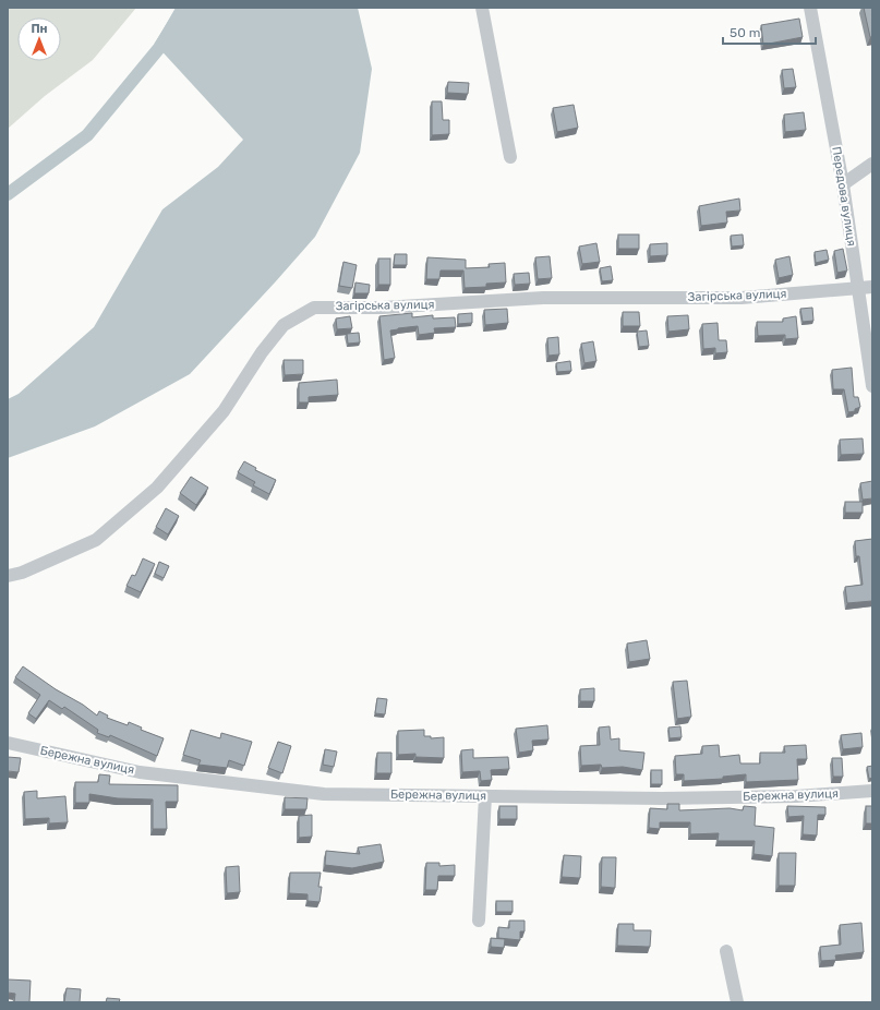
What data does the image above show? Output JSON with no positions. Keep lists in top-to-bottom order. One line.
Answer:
{"streets":{"street":["Передова вулиця","Загірська вулиця","Бережна вулиця"]},"crossings":[["Передова вулиця","Загірська вулиця"]],"scale_bar":"50 m","north":"top"}
